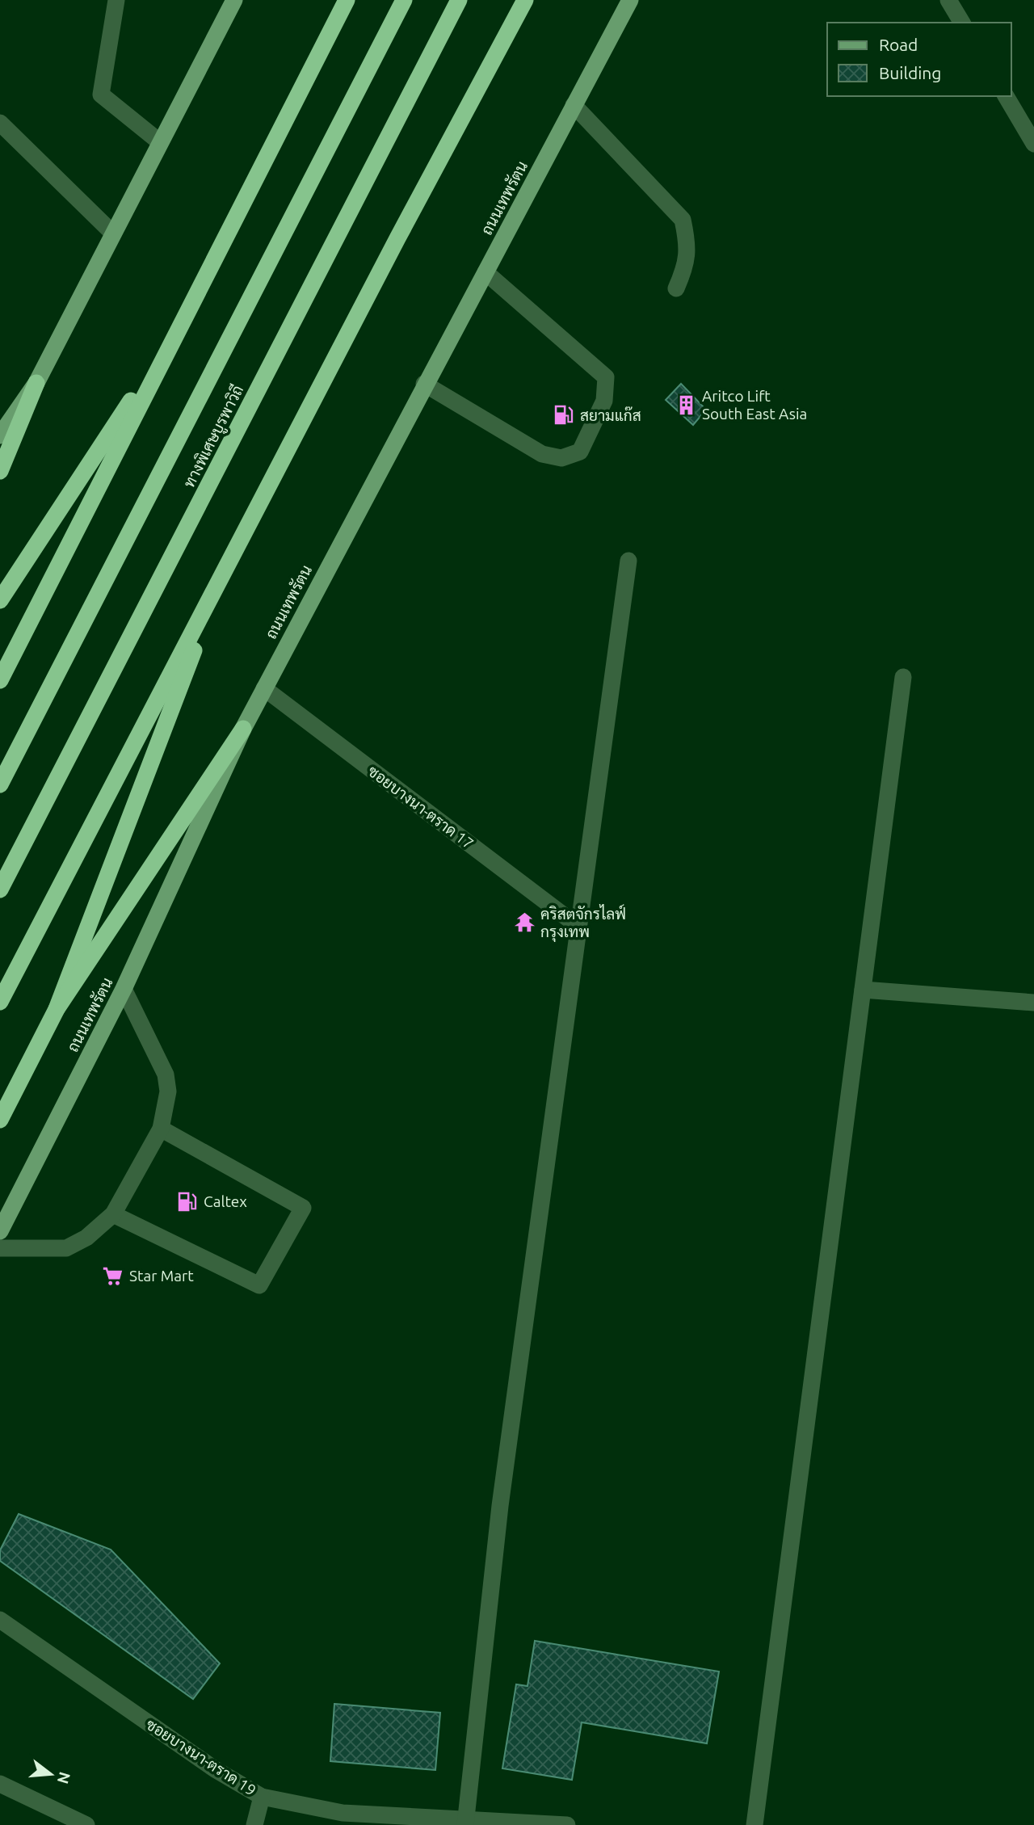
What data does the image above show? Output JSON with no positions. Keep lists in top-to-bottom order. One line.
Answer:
{"streets":{"highway":["ทางพิเศษบูรพาวิถี"],"main road":["ถนนเทพรัตน"],"street":["ซอยบางนา-ตราด 17","ซอยบางนา-ตราด 19"]},"crossings":[["ถนนเทพรัตน","ซอยบางนา-ตราด 17"]],"places":{"building":["Aritco Lift South East Asia"],"fuel station":["สยามแก๊ส","Caltex"],"temple":["คริสตจักรไลฟ์ กรุงเทพ"],"supermarket":["Star Mart"]},"legend":["Road","Building"],"north":"right"}
